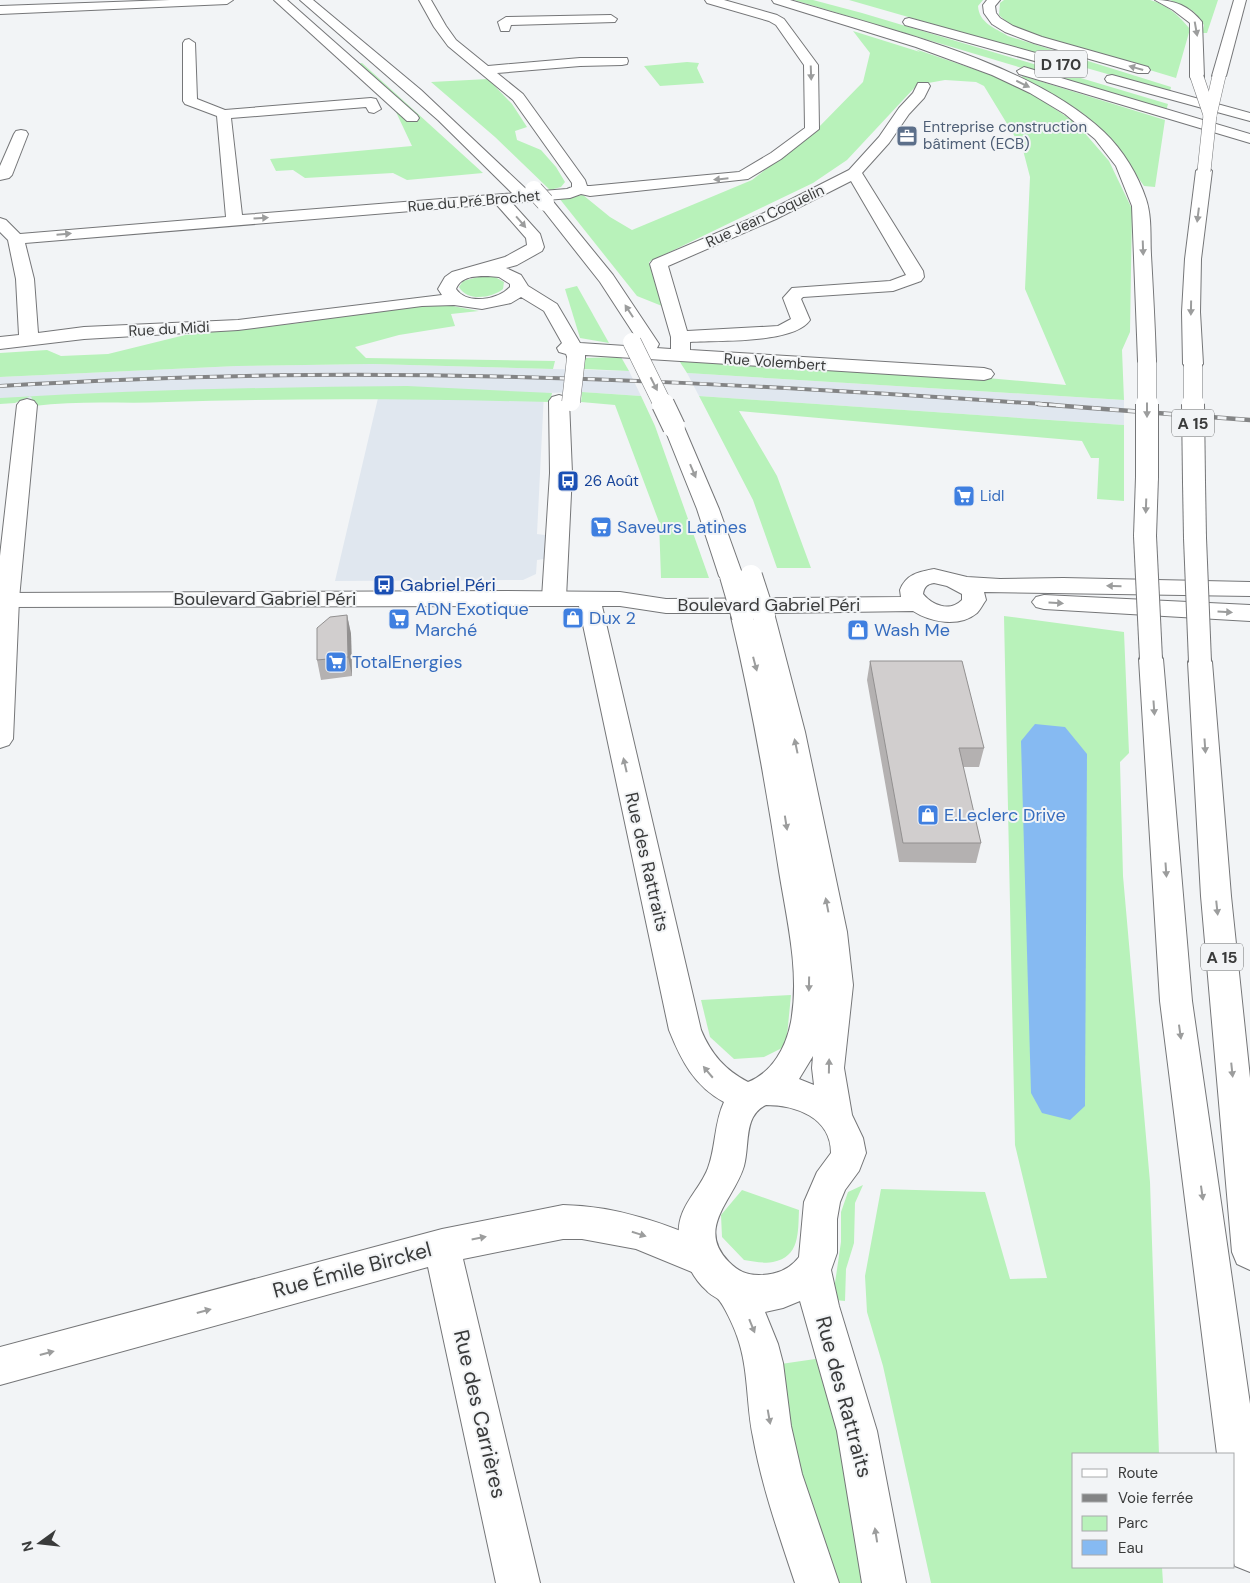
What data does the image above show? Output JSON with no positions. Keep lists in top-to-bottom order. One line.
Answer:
{"streets":{"main road":["D 170","Rue du Pré Brochet","Rue Jean Coquelin","Rue du Midi","Rue Volembert","A 15","Boulevard Gabriel Péri","Rue des Rattraits","Rue Émile Birckel","Rue des Carrières"]},"crossings":[["Rue Jean Coquelin","Rue Volembert"],["Boulevard Gabriel Péri","Rue des Rattraits"],["Rue Émile Birckel","Rue des Carrières"]],"one_way":["Rue Émile Birckel"],"places":{"office":["Entreprise construction bâtiment (ECB)"],"bus stop":["26 Août","Gabriel Péri"],"supermarket":["Lidl","Saveurs Latines","ADN Exotique Marché","TotalEnergies"],"shop":["Dux 2","Wash Me","E.Leclerc Drive"]},"legend":["Route","Voie ferrée","Parc","Eau"],"north":"left"}
